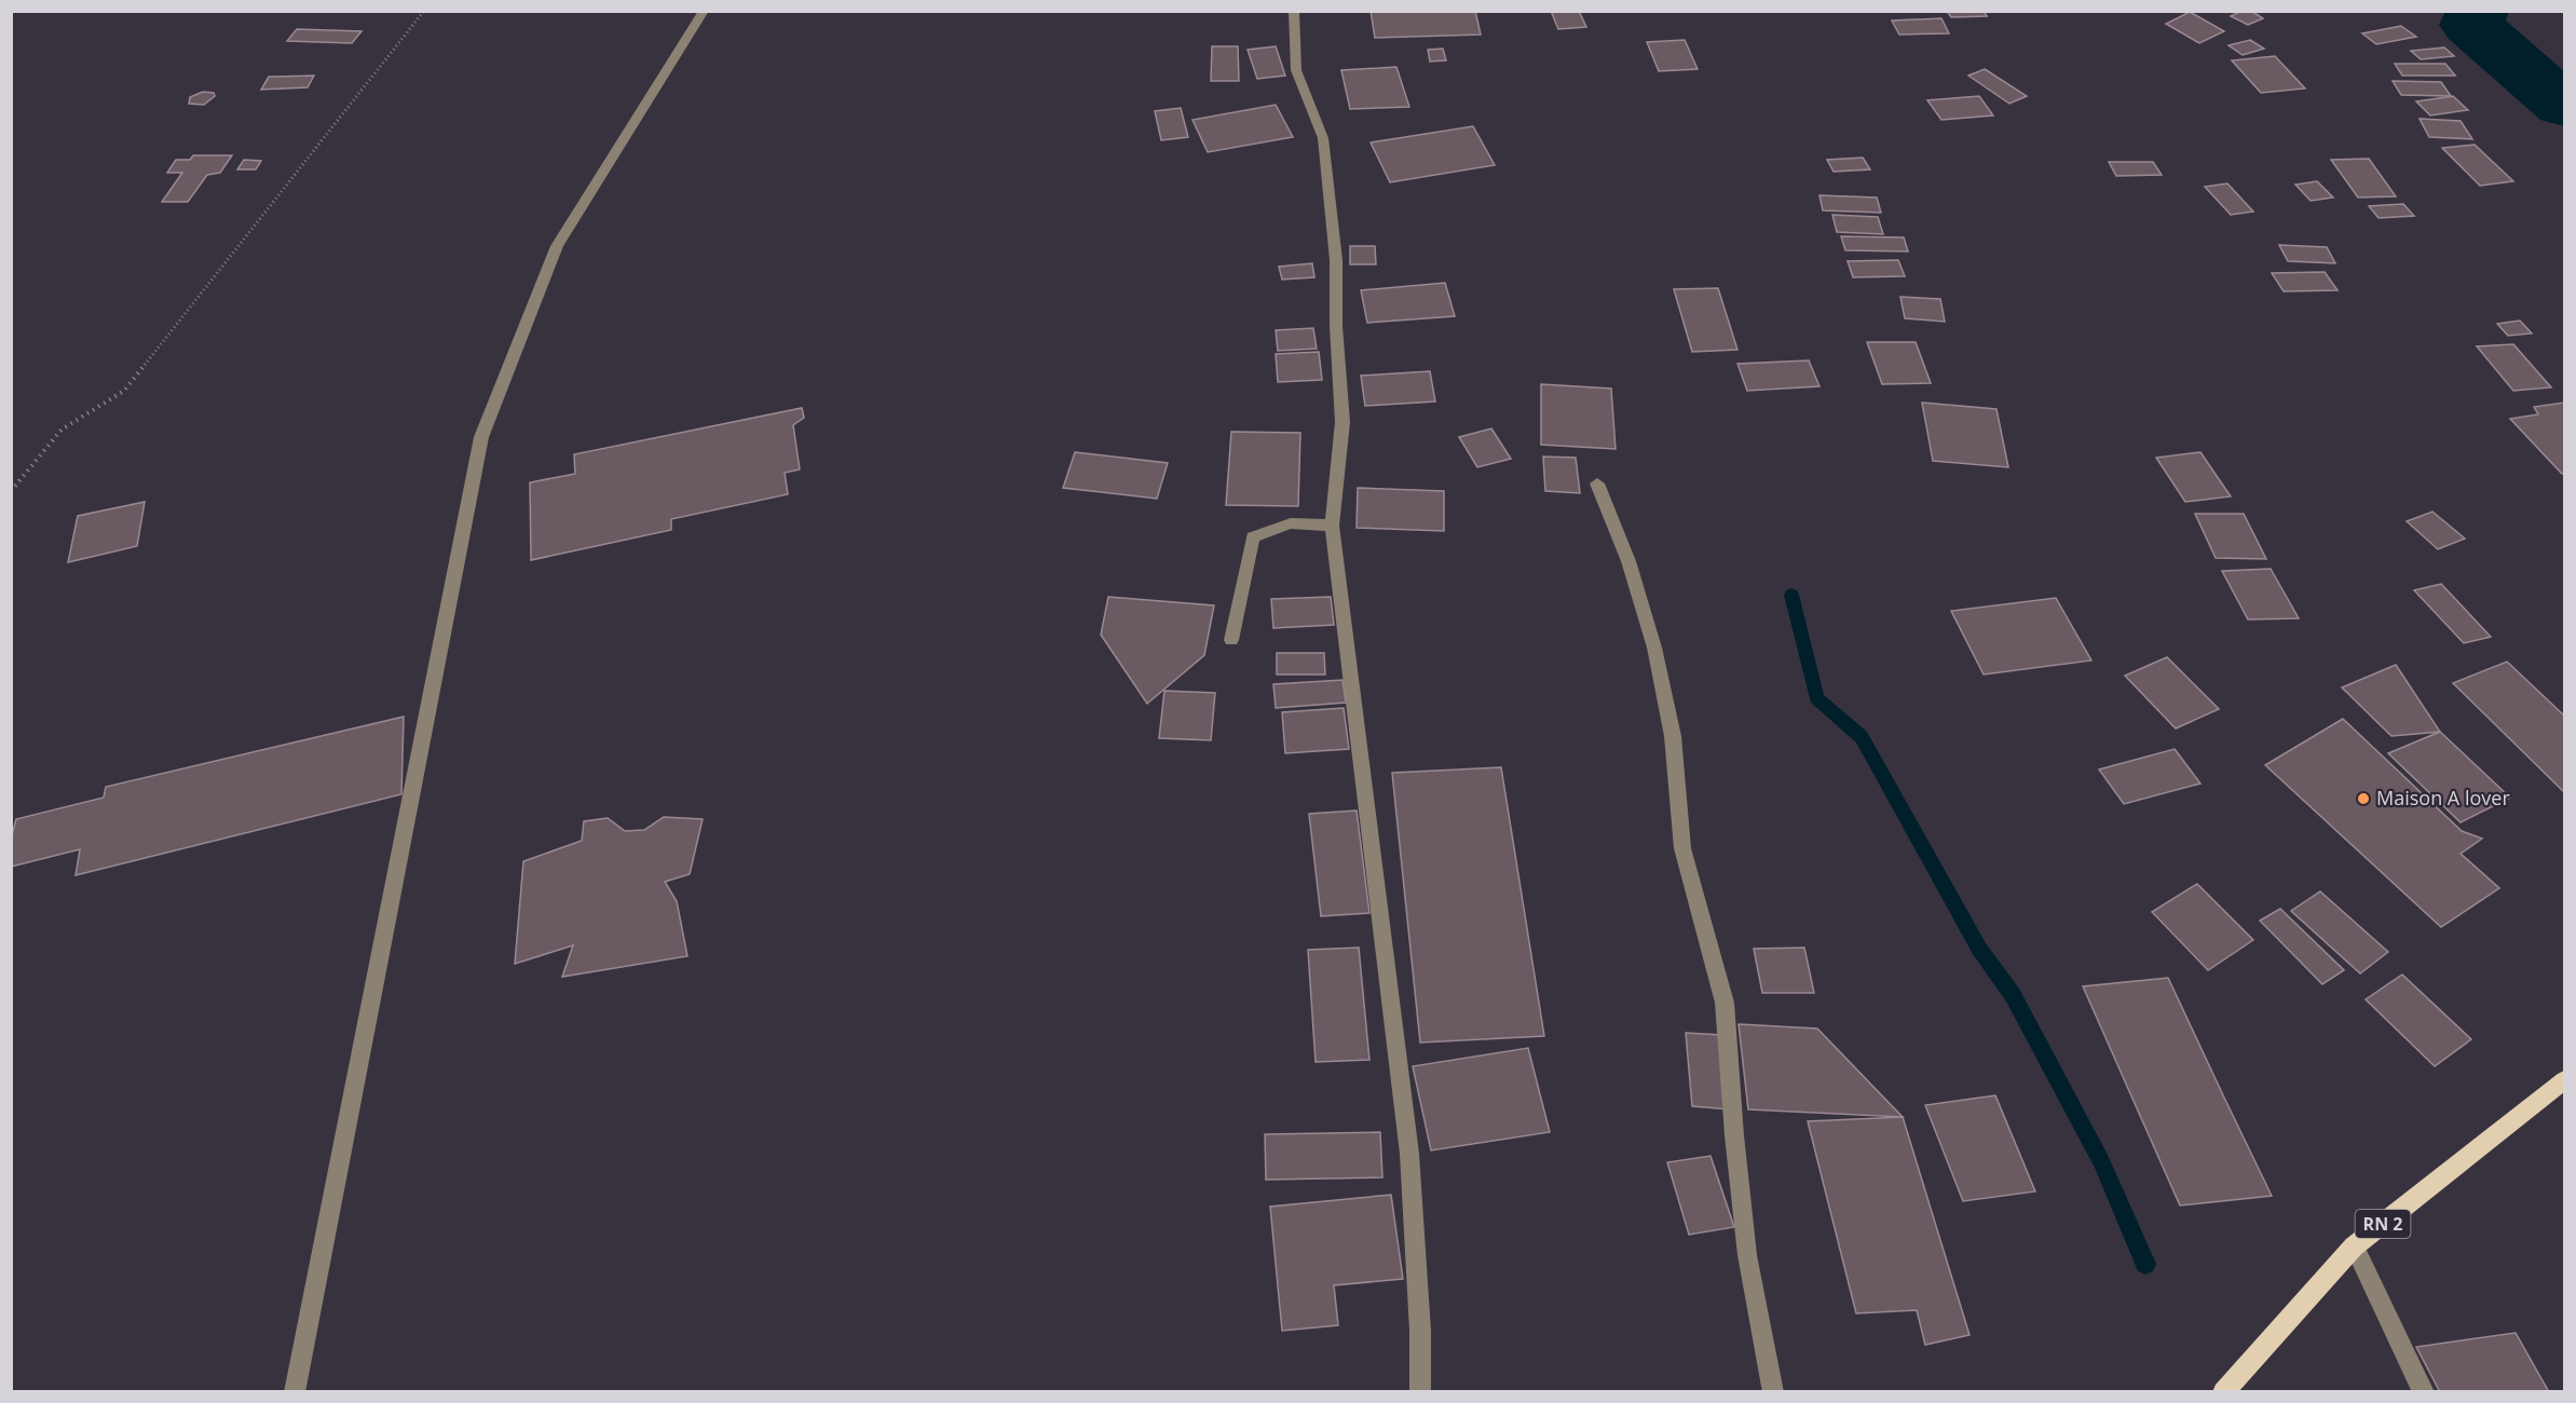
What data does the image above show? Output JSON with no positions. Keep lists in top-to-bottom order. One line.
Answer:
{"streets":{"main road":["RN 2"]},"places":["Maison A lover"]}
